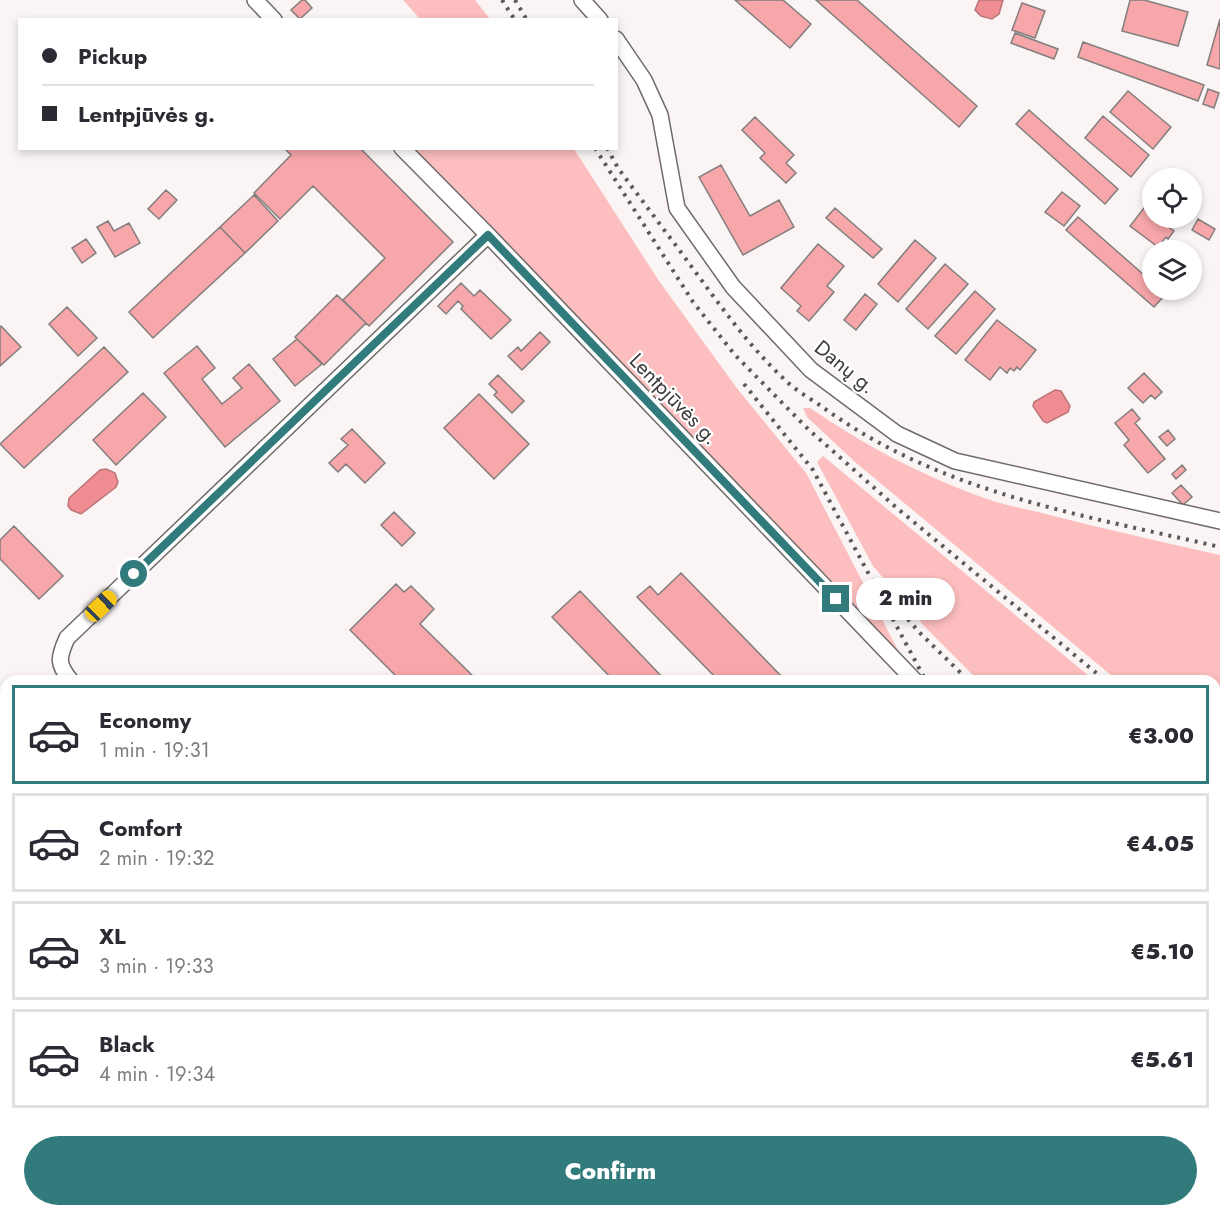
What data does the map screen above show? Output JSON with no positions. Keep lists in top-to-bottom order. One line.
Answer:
{"streets":{"street":["Danų g.","Lentpjūvės g."]},"page":{"banner":["Pickup","Lentpjūvės g."],"bubble":"2 min","list":[{"name":"Economy","note":"1 min · 19:31","value":"€3.00"},{"name":"Comfort","note":"2 min · 19:32","value":"€4.05"},{"name":"XL","note":"3 min · 19:33","value":"€5.10"},{"name":"Black","note":"4 min · 19:34","value":"€5.61"}],"buttons":"Confirm"}}
